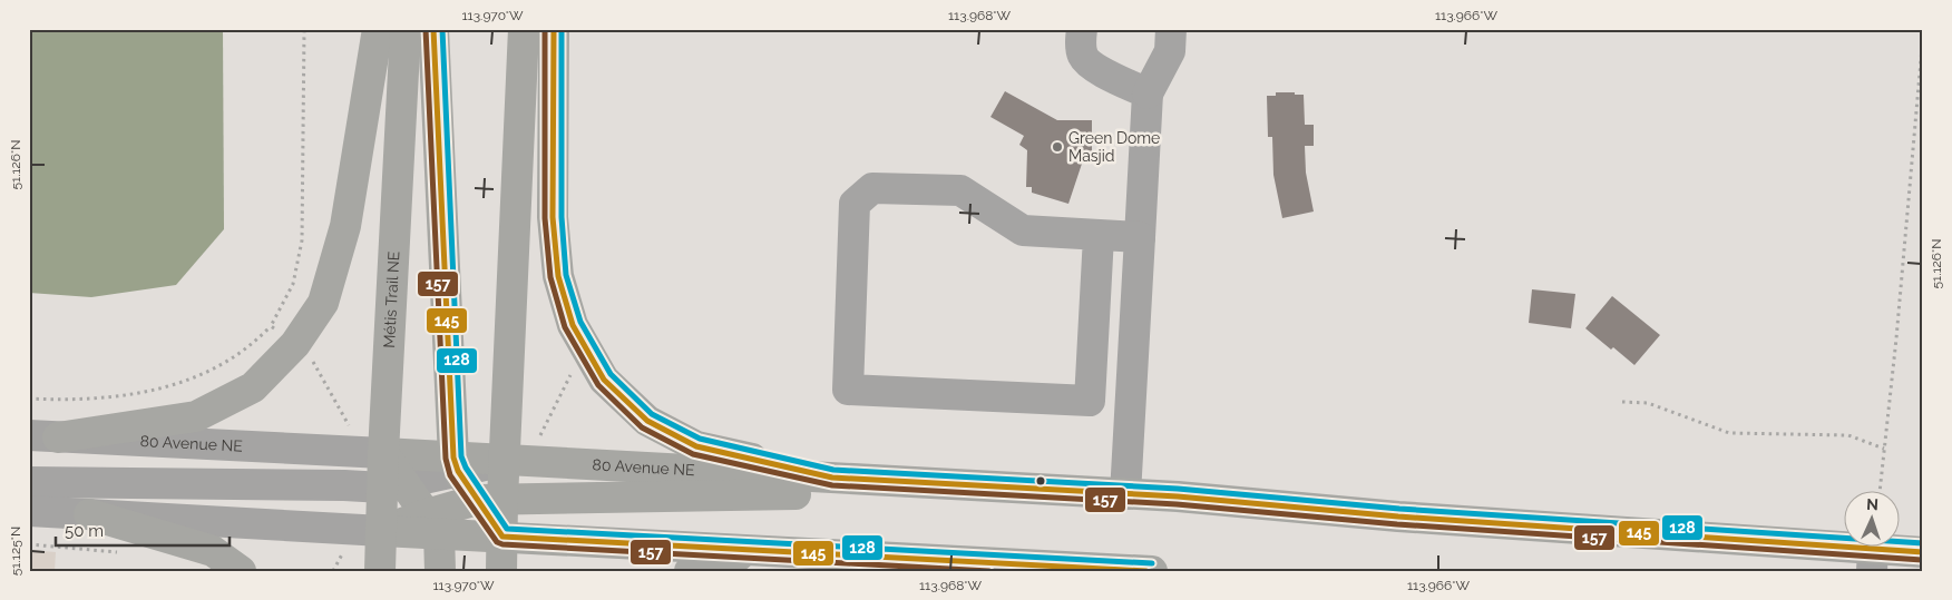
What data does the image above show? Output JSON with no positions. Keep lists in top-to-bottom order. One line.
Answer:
{"streets":{"main road":["Métis Trail NE","80 Avenue NE"]},"crossings":[["Métis Trail NE","80 Avenue NE"]],"places":["Green Dome Masjid"],"lines":["transit line 145","transit line 157","transit line 128"],"scale_bar":"50 m","north":"top","coordinates":["113.970°W","113.968°W","113.966°W","51.126°N","51.125°N"]}
